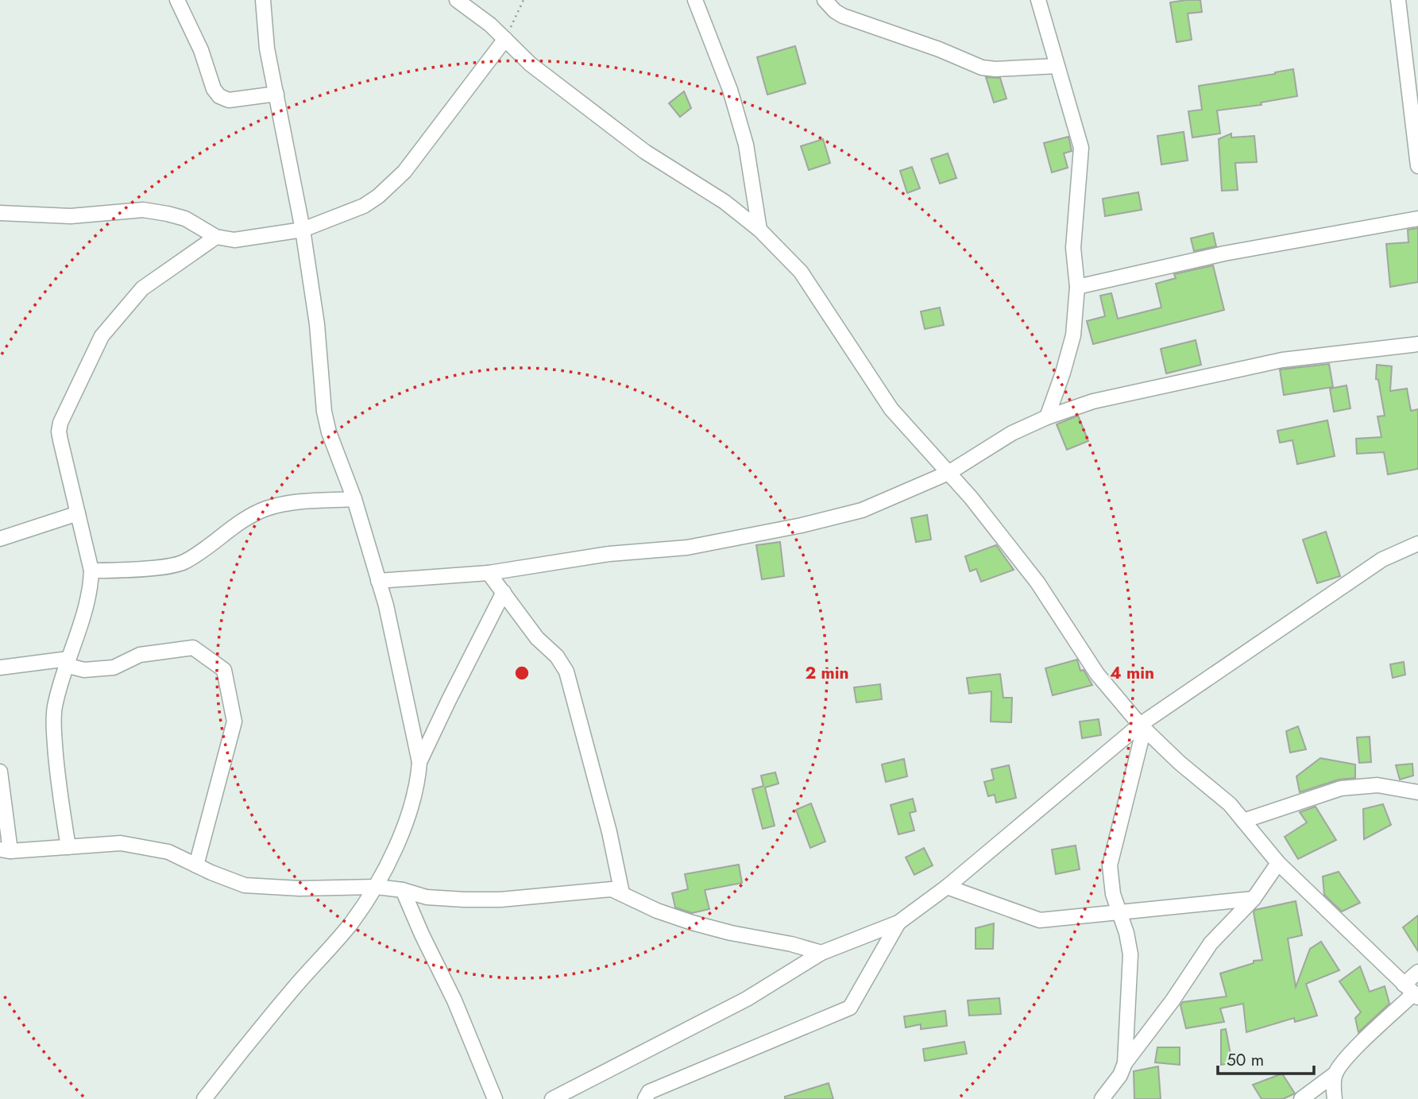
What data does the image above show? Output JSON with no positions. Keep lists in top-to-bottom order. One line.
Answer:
{"scale_bar":"50 m","rings":["2 min","4 min"]}
